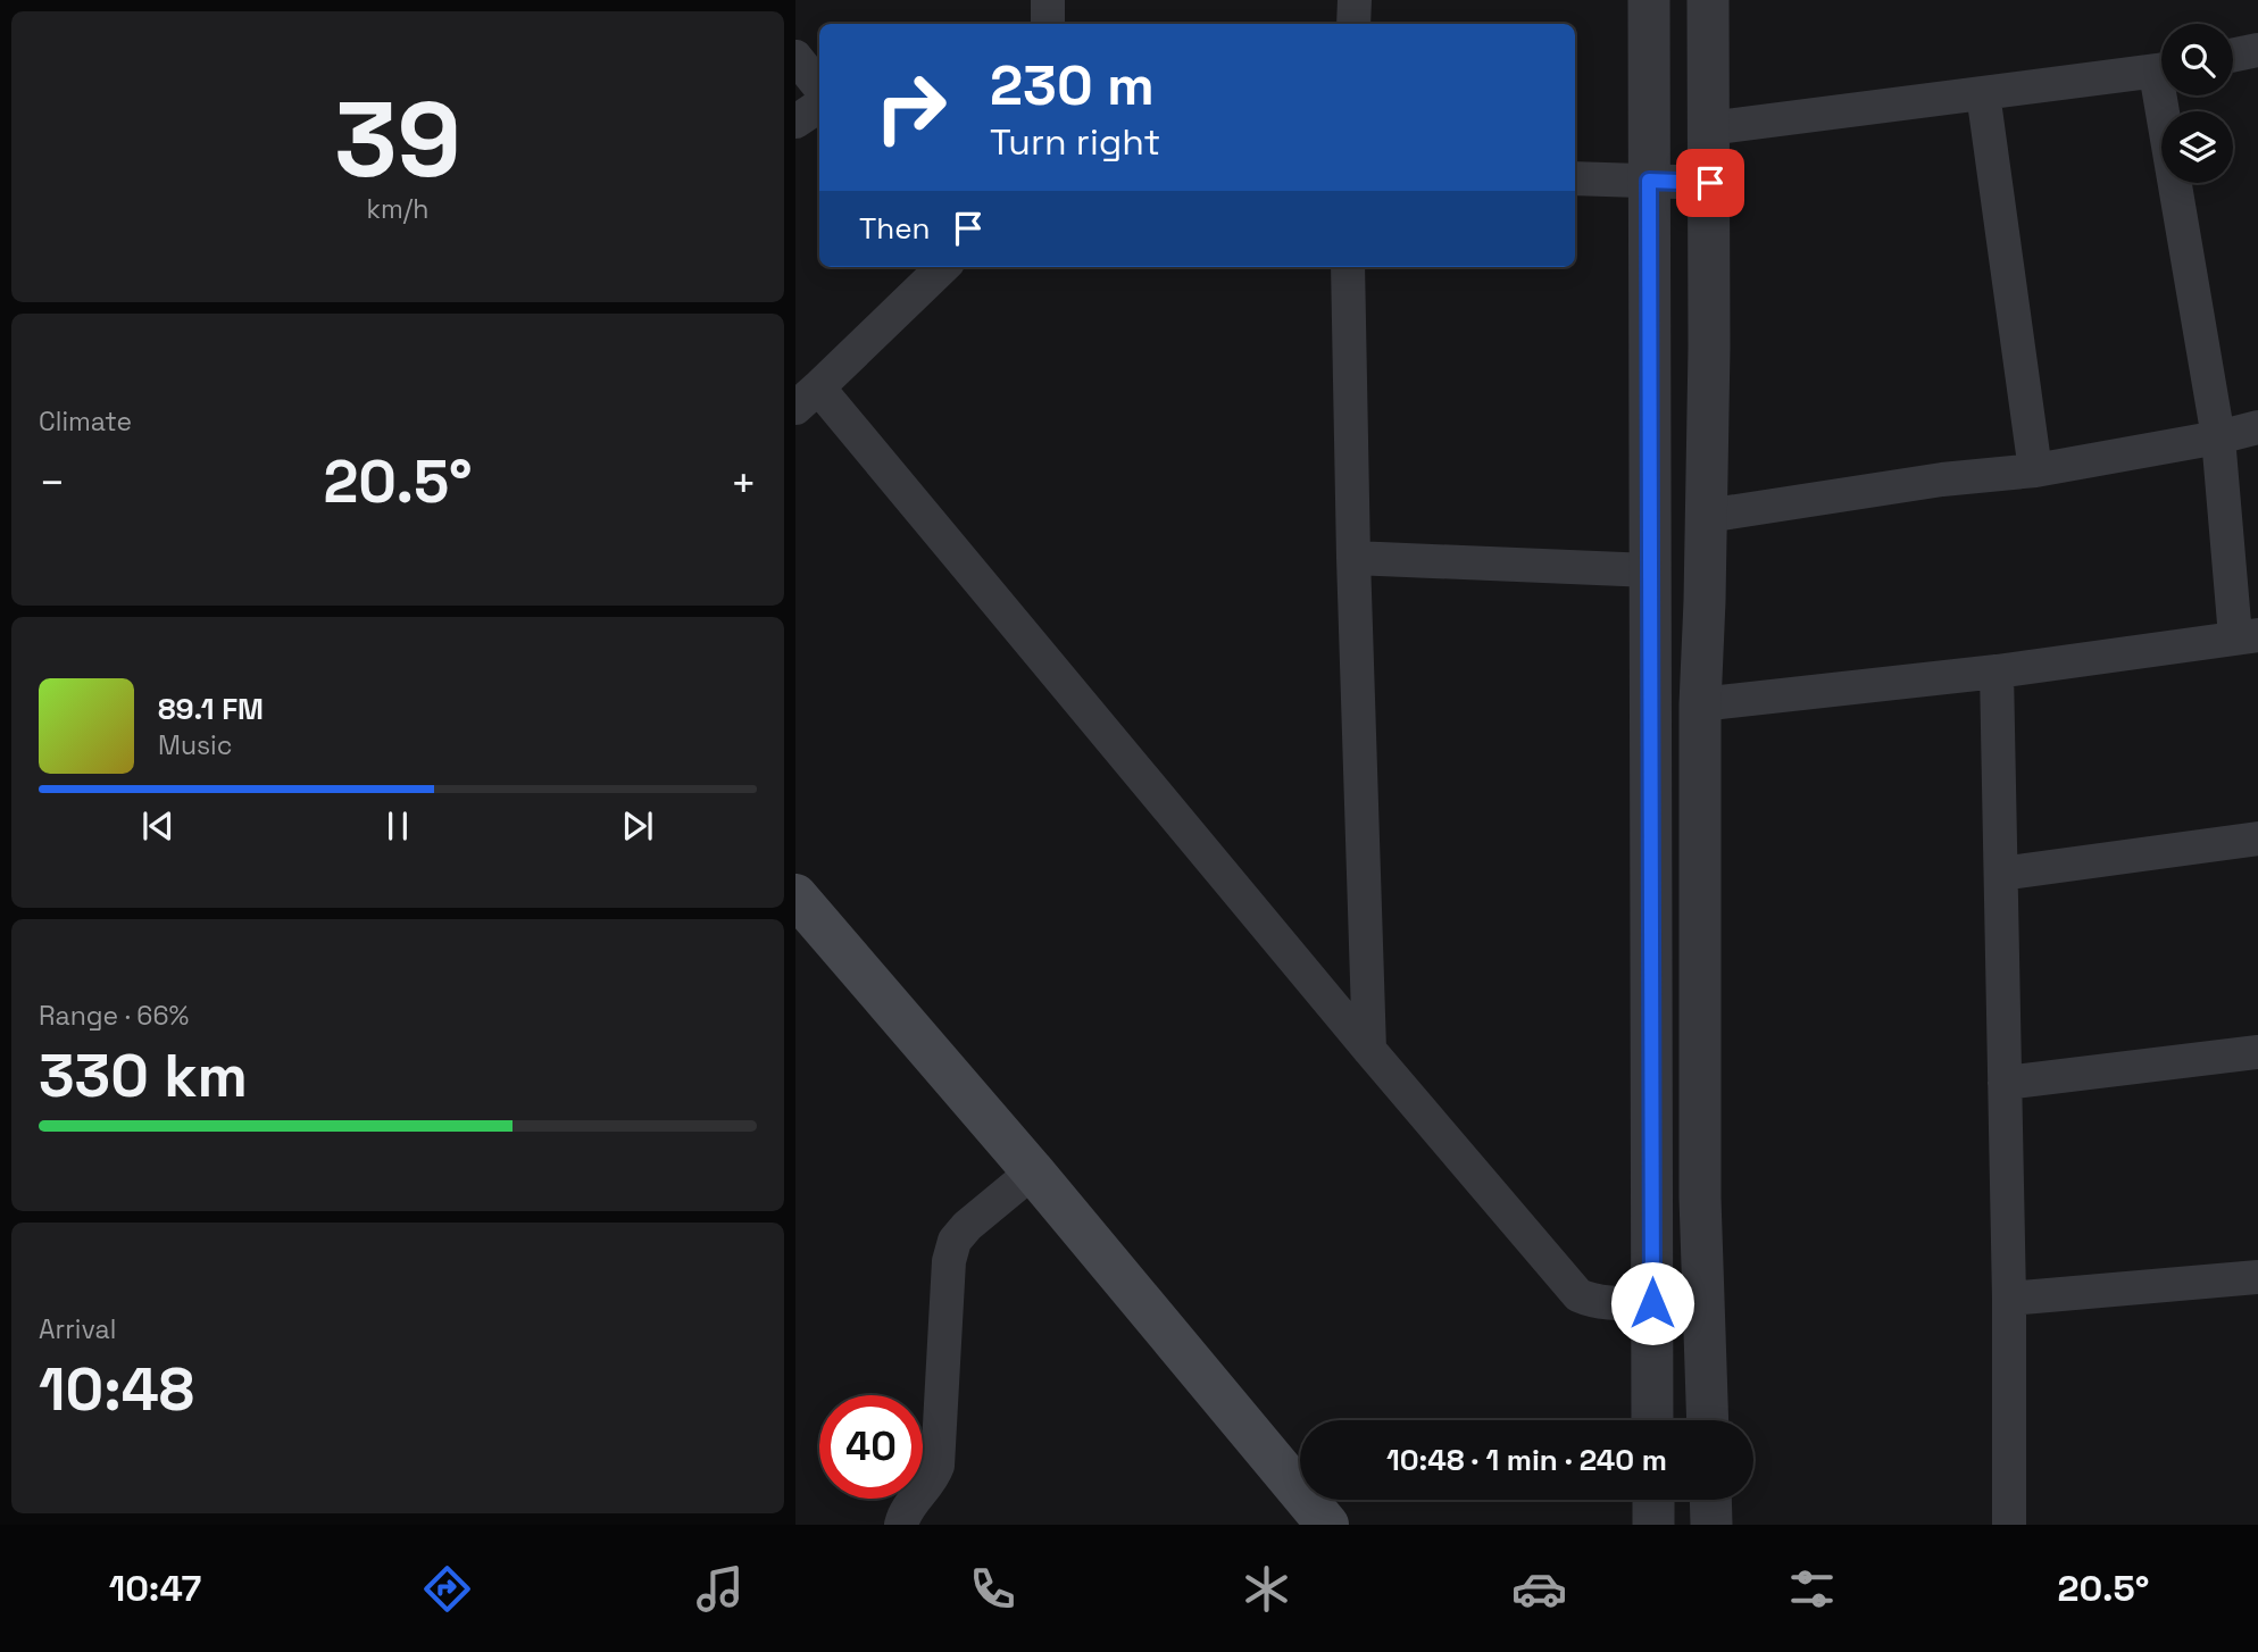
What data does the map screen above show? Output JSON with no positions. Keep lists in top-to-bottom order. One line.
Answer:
{"page":{"tile":[["39","km/h"],"Climate",["Range · 66%","330 km"],["Arrival","10:48"]],"turn":["230 m","Turn right"],"then":"Then","heat":["−","20.5°","+"],"song":["89.1 FM","Music"],"limit":"40","trip":"10:48 · 1 min · 240 m","tabs":["10:47","20.5°"]}}
